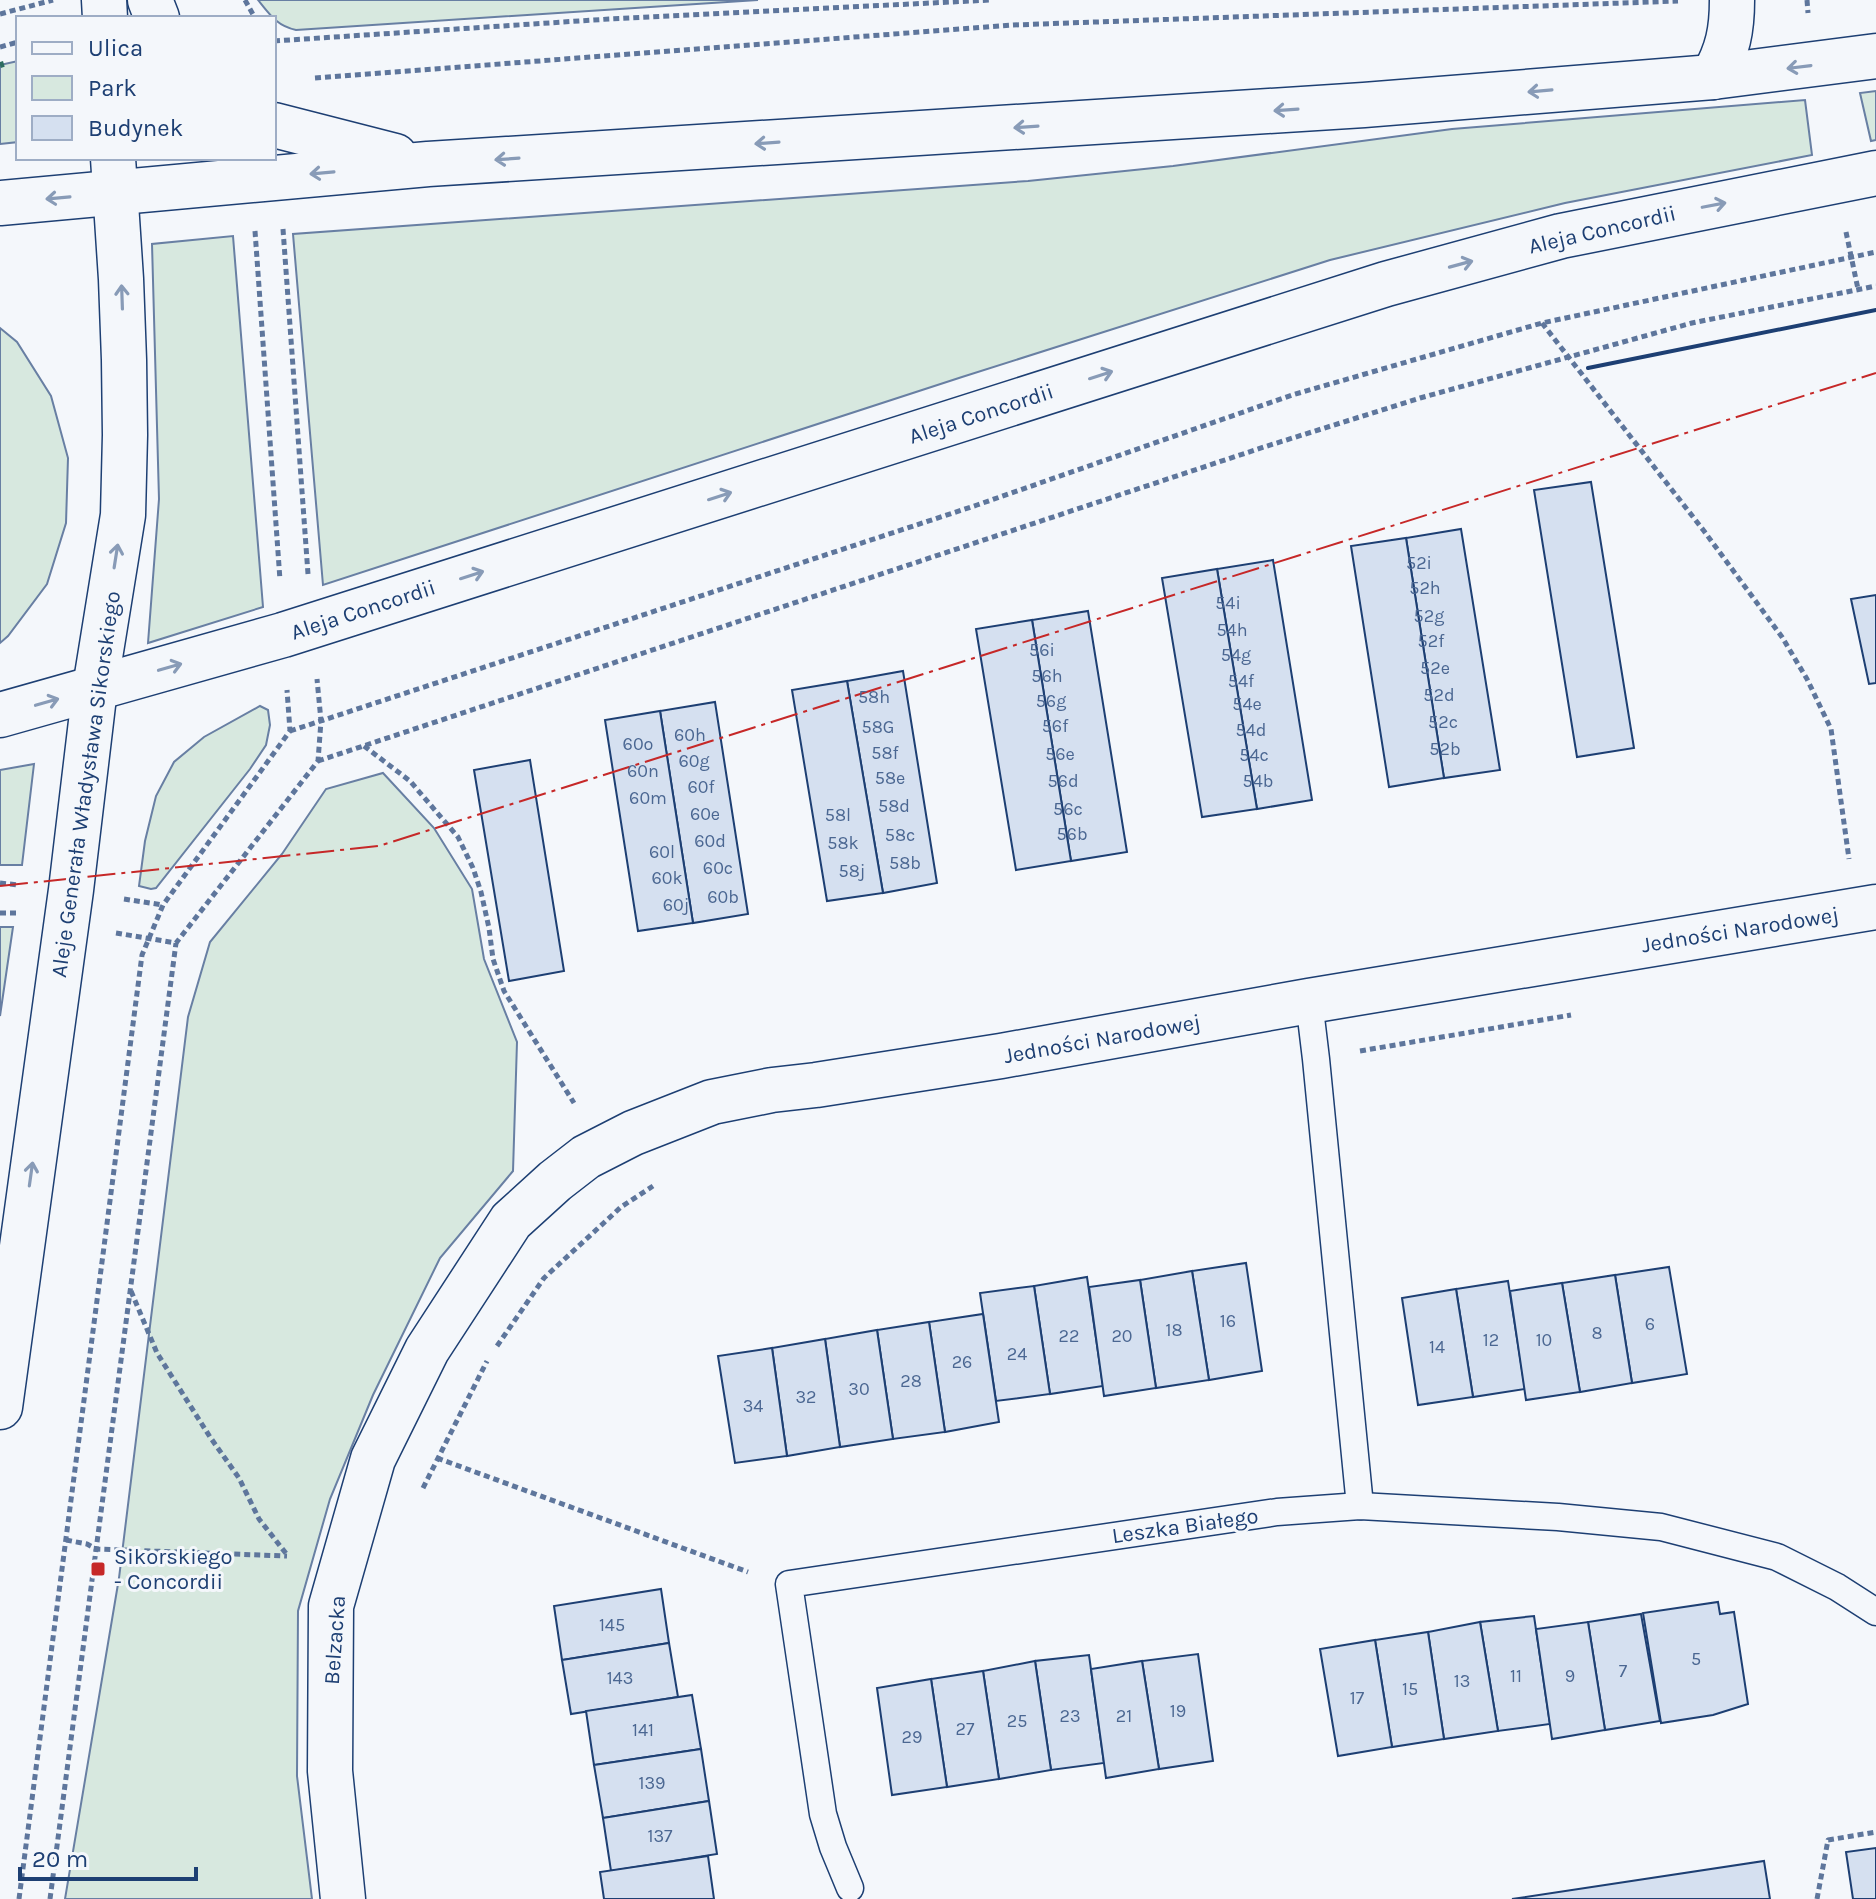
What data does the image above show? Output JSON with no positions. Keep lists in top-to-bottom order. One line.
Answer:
{"streets":{"street":["Aleja Concordii","Aleje Generała Władysława Sikorskiego","Jedności Narodowej","Belzacka"],"lane":["Leszka Białego"]},"crossings":[["Aleja Concordii","Aleje Generała Władysława Sikorskiego"],["Jedności Narodowej","Belzacka"]],"one_way":["Aleje Generała Władysława Sikorskiego"],"places":{"transit":["Sikorskiego - Concordii"]},"house_numbers":["52i","52h","54i","52g","54h","52f","56i","54g","52e","56h","54f","52d","58h","56g","54e","52c","56f","58G","54d","60h","60o","52b","58f","56e","54c","60g","60n","58e","56d","54b","60f","60m","58d","56c","60e","58l","56b","58c","60d","58k","60l","58b","60c","58j","60k","60b","60j","16","6","18","8","22","20","12","10","14","24","26","28","30","32","34","145","5","7","11","9","143","13","15","17","19","23","21","25","27","141","29","139","137"],"legend":["Ulica","Park","Budynek"],"scale_bar":"20 m"}
